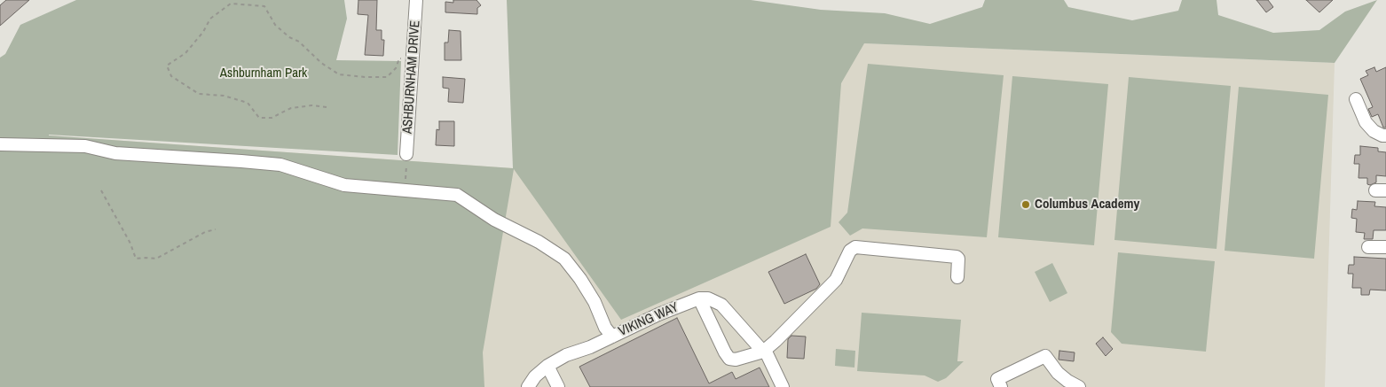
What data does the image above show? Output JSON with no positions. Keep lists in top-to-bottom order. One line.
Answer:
{"streets":{"street":["ASHBURNHAM DRIVE","VIKING WAY"]},"parks":["Ashburnham Park"],"places":["Columbus Academy"]}
